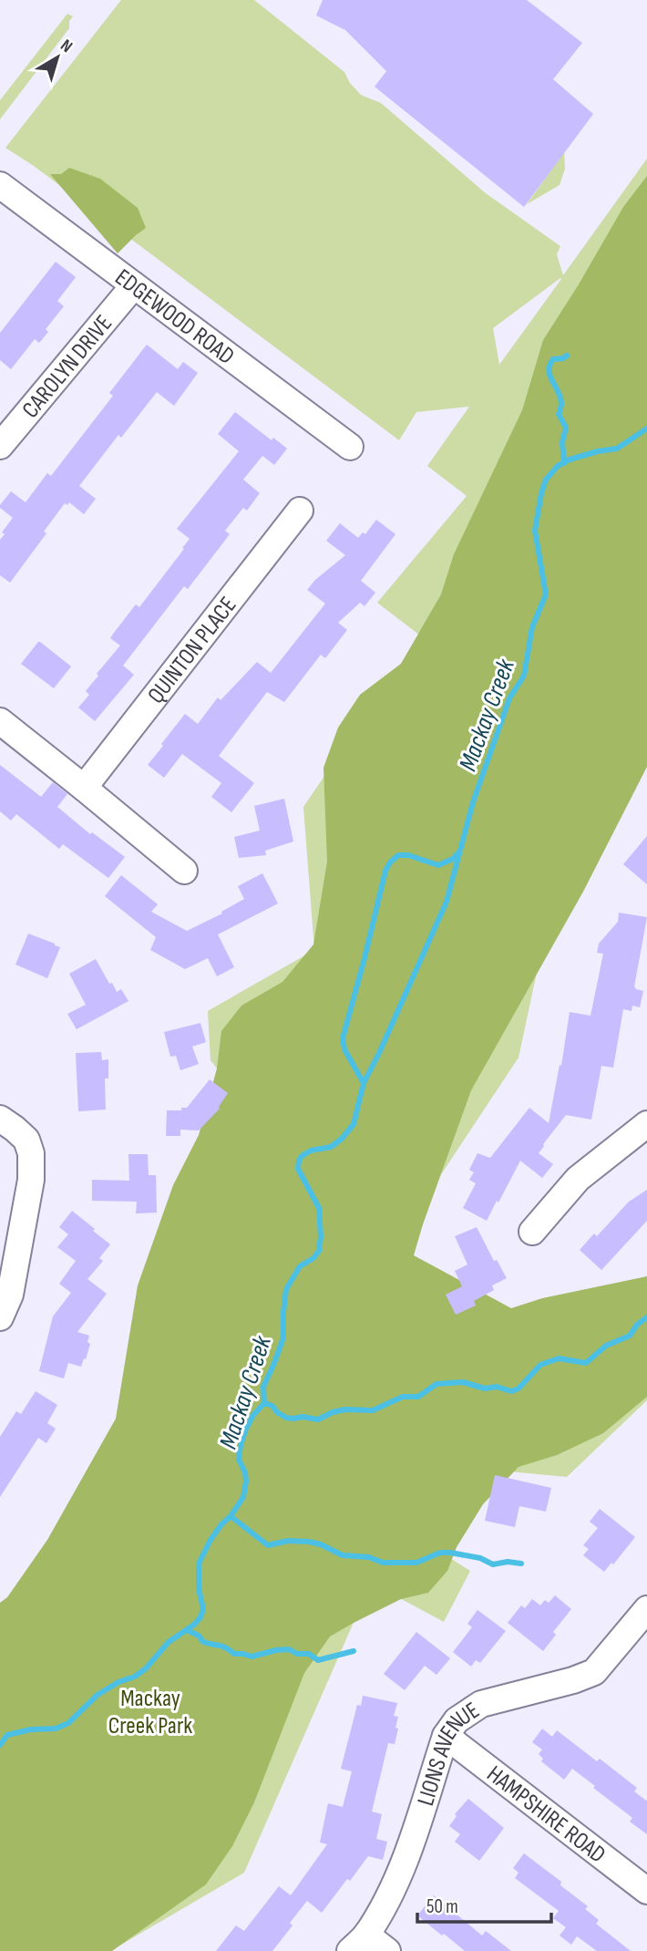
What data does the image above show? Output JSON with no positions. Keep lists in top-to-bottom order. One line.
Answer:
{"streets":{"street":["EDGEWOOD ROAD","CAROLYN DRIVE","QUINTON PLACE","LIONS AVENUE","HAMPSHIRE ROAD"]},"crossings":[["EDGEWOOD ROAD","CAROLYN DRIVE"],["LIONS AVENUE","HAMPSHIRE ROAD"]],"water":["Mackay Creek"],"parks":["Mackay Creek Park"],"scale_bar":"50 m","north":"top right"}
